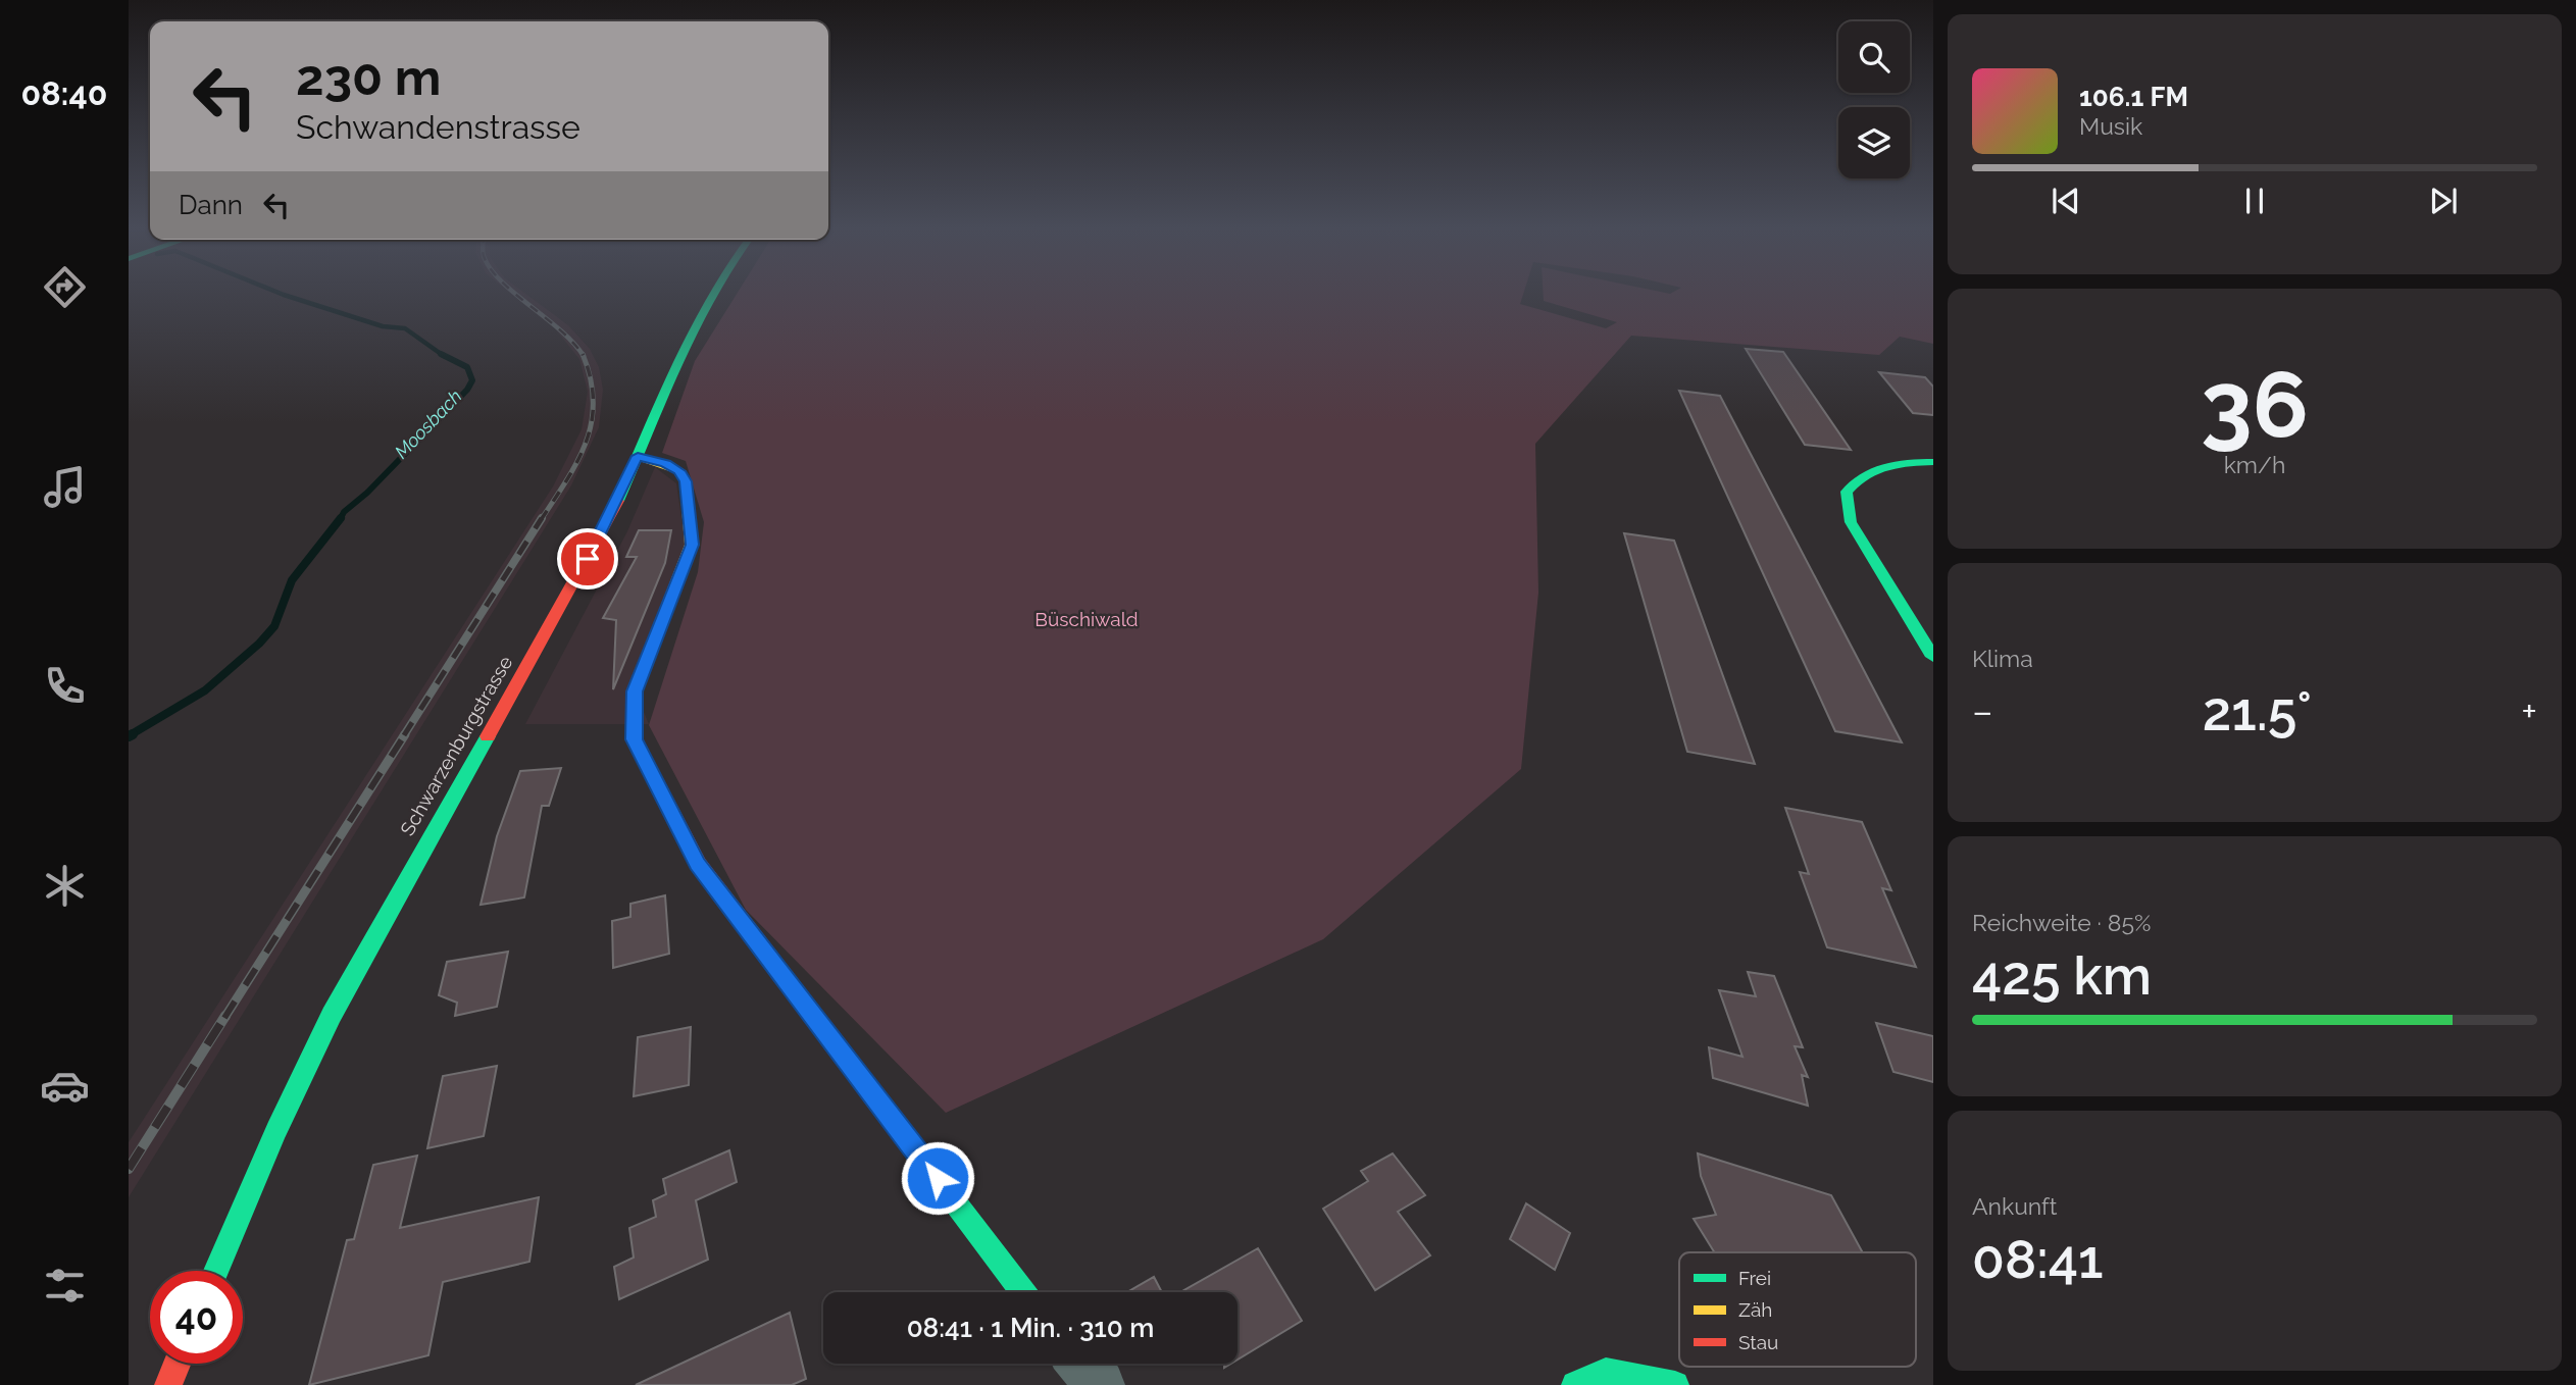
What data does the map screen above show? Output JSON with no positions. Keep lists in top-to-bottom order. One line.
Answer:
{"streets":{"main road":["Schwarzenburgstrasse"]},"water":["Moosbach"],"parks":["Büschiwald"],"legend":["Frei","Zäh","Stau"],"page":{"tabs":"08:40","turn":["230 m","Schwandenstrasse"],"song":["106.1 FM","Musik"],"then":"Dann","tile":[["36","km/h"],"Klima",["Reichweite · 85%","425 km"],["Ankunft","08:41"]],"heat":["−","21.5°","+"],"limit":"40","trip":"08:41 · 1 Min. · 310 m"}}
